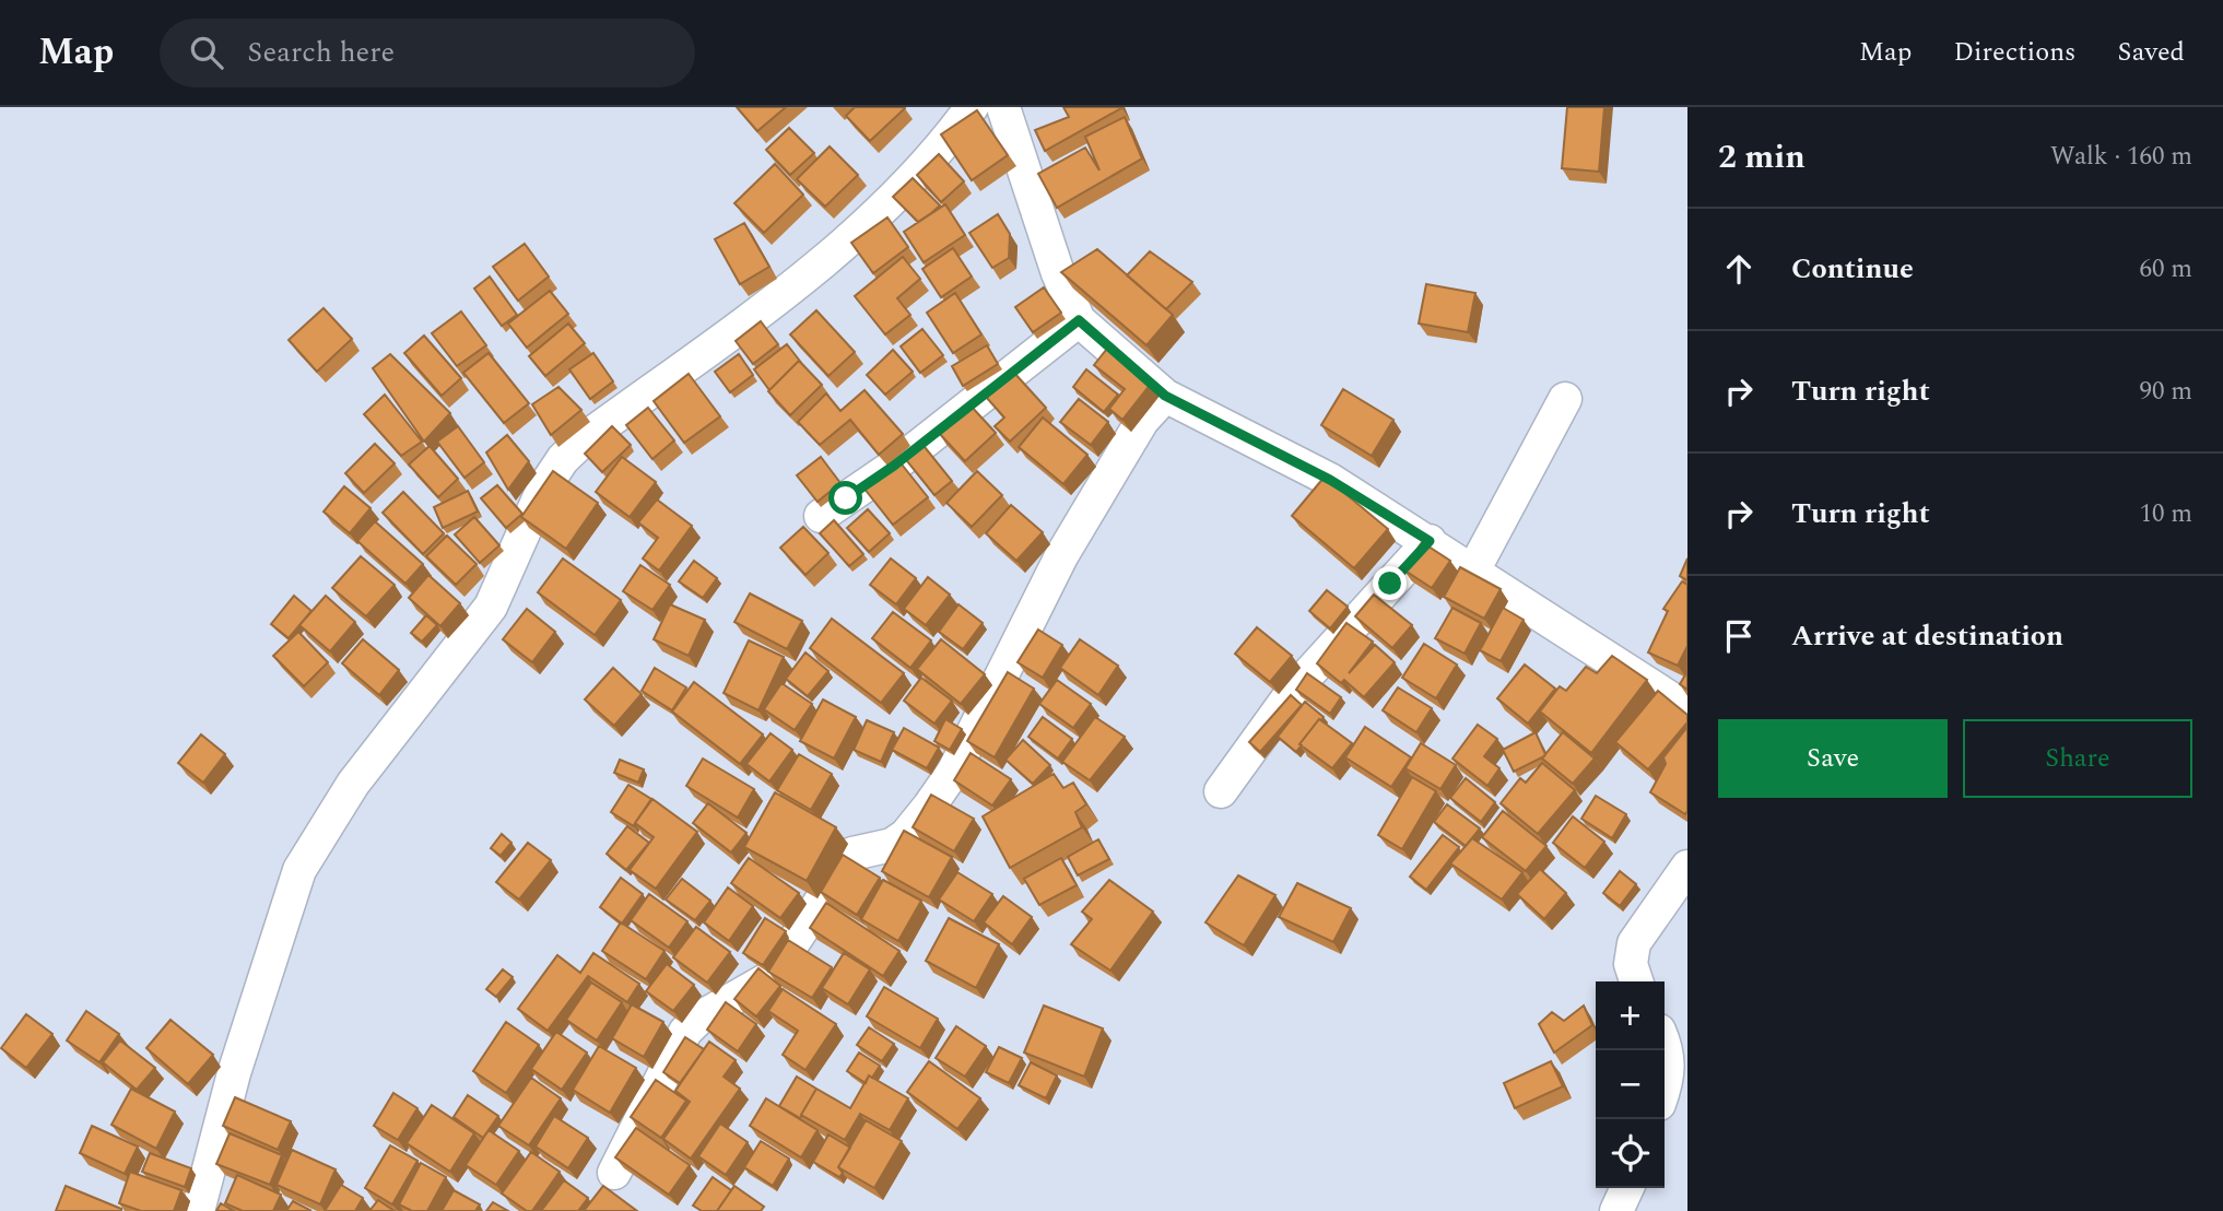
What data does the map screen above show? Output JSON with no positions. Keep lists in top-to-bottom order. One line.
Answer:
{"page":{"header":"Map","search":"Search here","nav":["Map","Directions","Saved"],"heading":["2 min","Walk · 160 m"],"list":[["Continue","60 m"],["Turn right","90 m"],["Turn right","10 m"],"Arrive at destination"],"buttons":["Save","Share"],"map_buttons":["+","−"]}}
